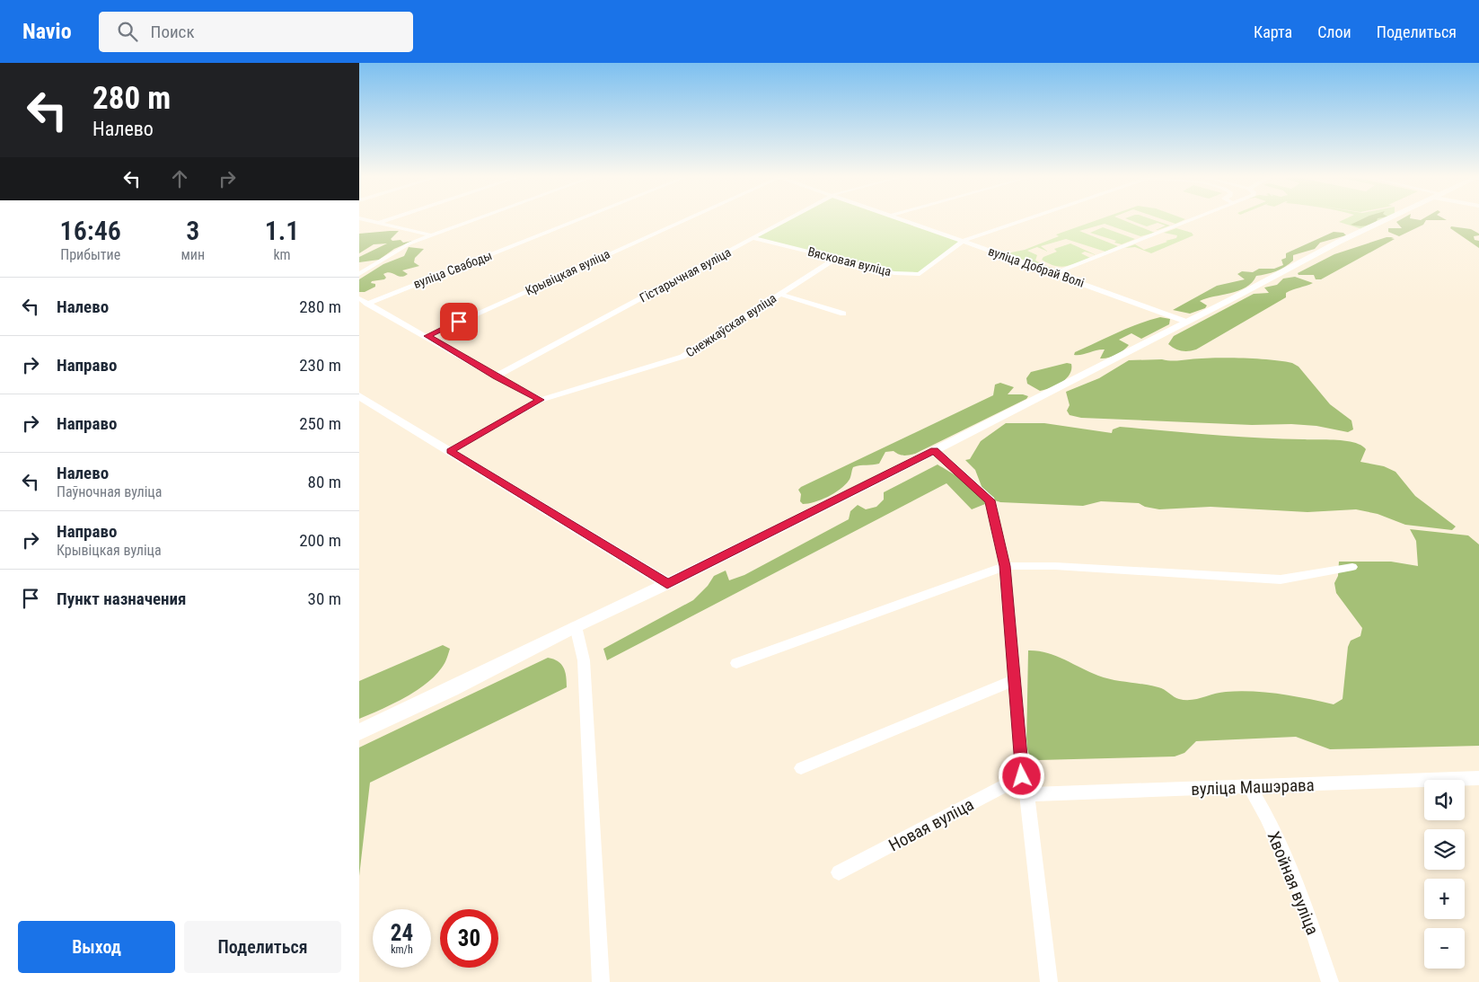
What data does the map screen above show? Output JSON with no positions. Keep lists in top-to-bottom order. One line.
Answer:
{"streets":{"street":["Вясковая вуліца","вуліца Добрай Волі","вуліца Свабоды","Крывіцкая вуліца","Гістарычная вуліца","Снежкаўская вуліца","вуліца Машэрава","Новая вуліца","Хвойная вуліца"]},"crossings":[["Вясковая вуліца","вуліца Добрай Волі"],["Вясковая вуліца","Гістарычная вуліца"],["Вясковая вуліца","Снежкаўская вуліца"],["вуліца Машэрава","Хвойная вуліца"]],"page":{"header":"Navio","search":"Поиск","nav":["Карта","Слои","Поделиться"],"turn":["280 m","Налево"],"eta":["16:46","Прибытие","3","мин","1.1","km"],"list":[{"name":"Налево","value":"280 m"},{"name":"Направо","value":"230 m"},{"name":"Направо","value":"250 m"},{"name":"Налево","note":"Паўночная вуліца","value":"80 m"},{"name":"Направо","note":"Крывіцкая вуліца","value":"200 m"},{"name":"Пункт назначения","value":"30 m"}],"map_buttons":["+","−"],"speed":"24 km/h","limit":"30","buttons":["Выход","Поделиться"]}}
